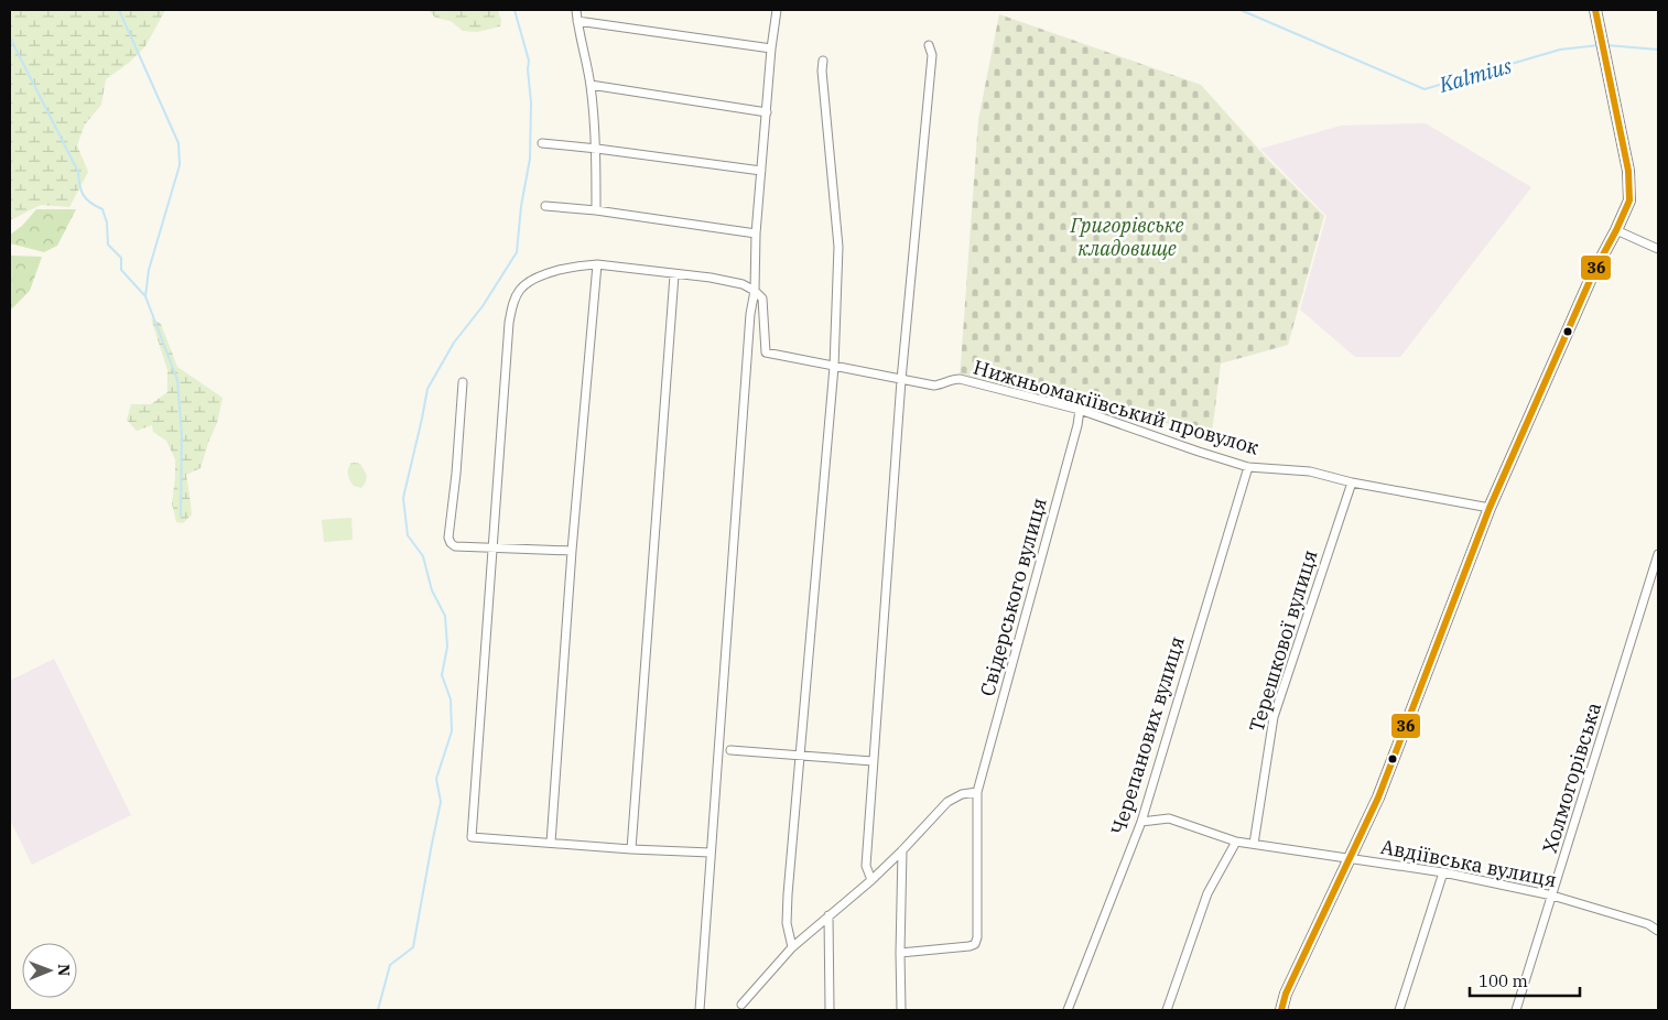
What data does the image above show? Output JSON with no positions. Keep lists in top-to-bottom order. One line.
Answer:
{"streets":{"street":["Нижньомакіївський провулок","Свiдерського вулиця","Терешкової вулиця","Черепанових вулиця","Холмогорівська","Авдіївська вулиця"]},"crossings":[["Нижньомакіївський провулок","Свiдерського вулиця"],["Нижньомакіївський провулок","Терешкової вулиця"],["Нижньомакіївський провулок","Черепанових вулиця"],["Терешкової вулиця","Авдіївська вулиця"],["Черепанових вулиця","Авдіївська вулиця"],["Холмогорівська","Авдіївська вулиця"]],"water":["Kalmius"],"parks":["Григорівське кладовище"],"lines":["transit line 36"],"scale_bar":"100 m","north":"right"}
